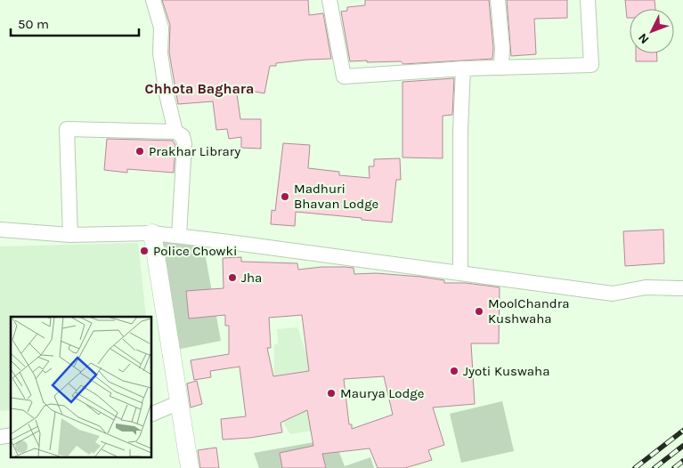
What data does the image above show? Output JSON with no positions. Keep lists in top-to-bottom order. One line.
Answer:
{"districts":["Chhota Baghara"],"places":["Prakhar Library","Madhuri Bhavan Lodge","Police Chowki","Jha","MoolChandra Kushwaha","Jyoti Kuswaha","Maurya Lodge"],"scale_bar":"50 m","north":"bottom left"}
